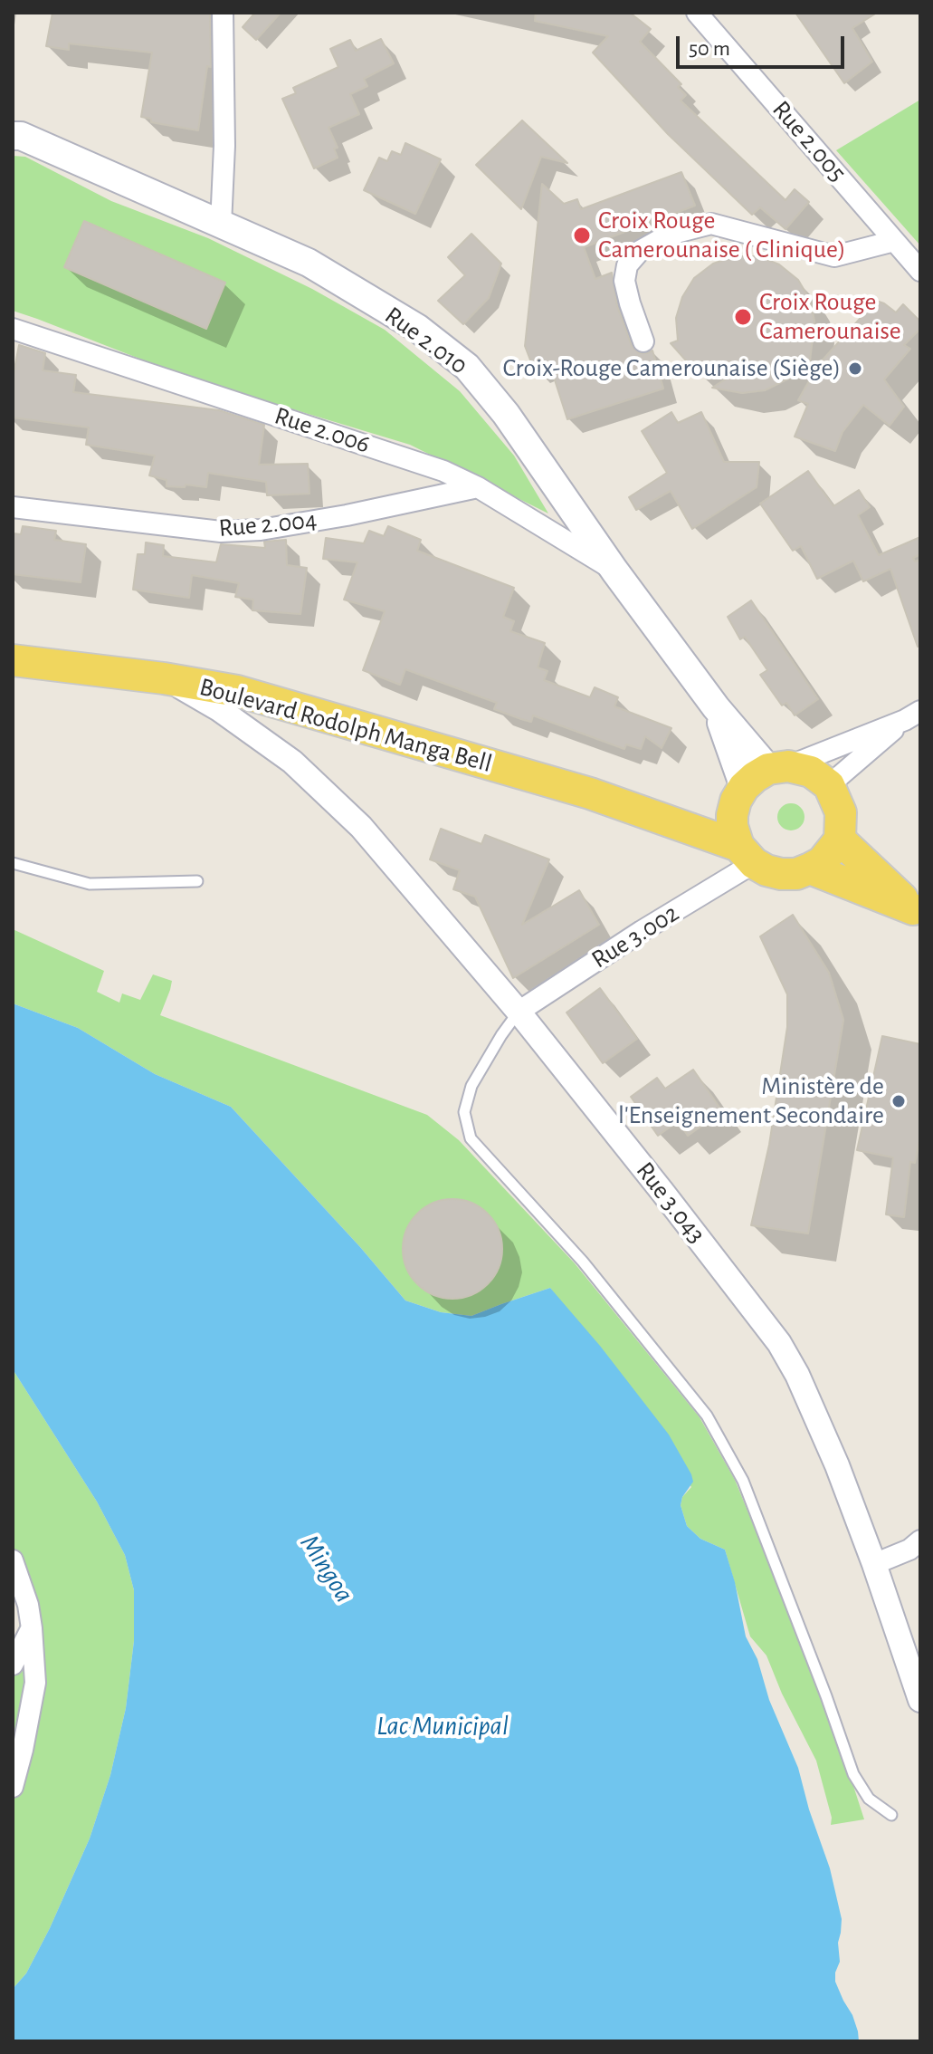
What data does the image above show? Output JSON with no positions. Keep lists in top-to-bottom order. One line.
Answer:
{"streets":{"main road":["Rue 2.010","Boulevard Rodolph Manga Bell"],"street":["Rue 2.005","Rue 2.006","Rue 2.004","Rue 3.002","Rue 3.043"]},"crossings":[["Rue 2.010","Rue 2.006"],["Rue 2.010","Rue 3.002"],["Rue 2.006","Rue 2.004"],["Boulevard Rodolph Manga Bell","Rue 3.043"],["Rue 3.002","Rue 3.043"]],"water":["Mingoa","Lac Municipal"],"places":["Croix Rouge Camerounaise ( Clinique)","Croix Rouge Camerounaise","Croix-Rouge Camerounaise (Siège)","Ministère de l'Enseignement Secondaire"],"scale_bar":"50 m"}
